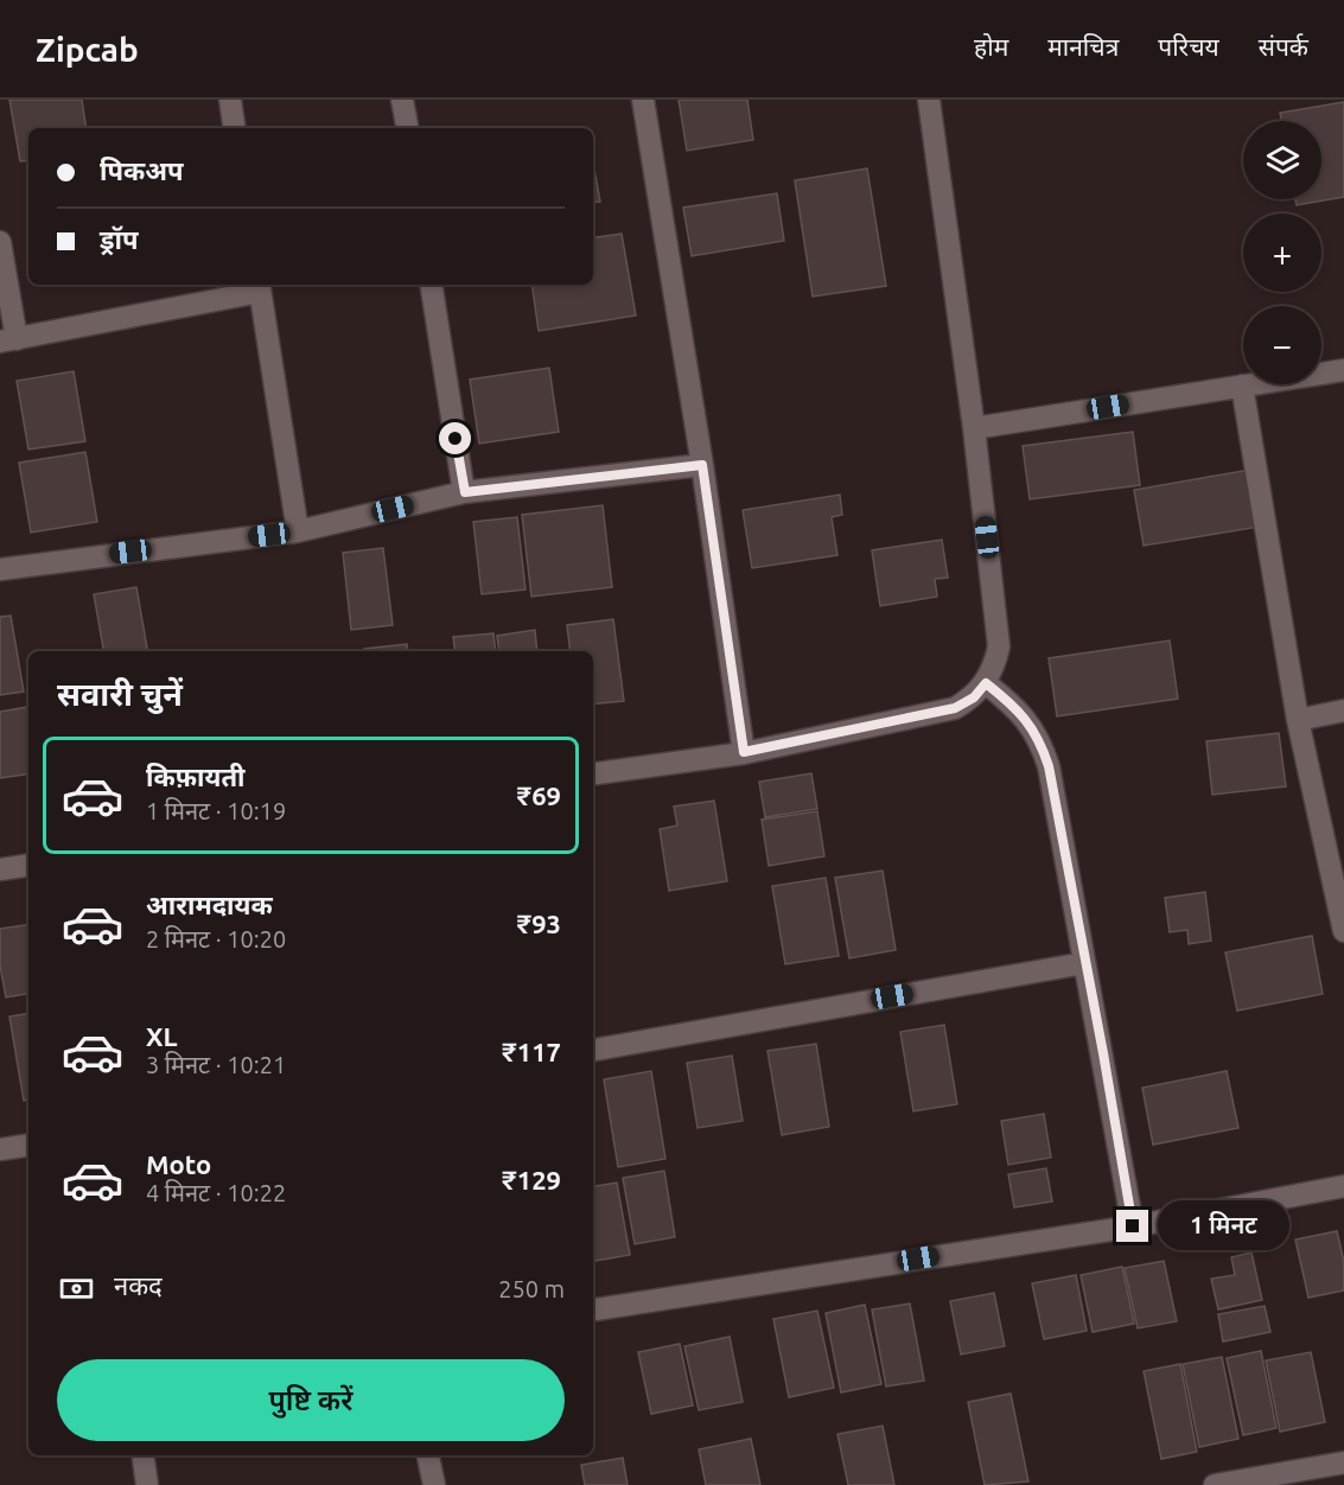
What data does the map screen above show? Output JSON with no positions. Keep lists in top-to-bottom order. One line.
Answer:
{"page":{"header":"Zipcab","nav":["होम","मानचित्र","परिचय","संपर्क"],"map_buttons":["+","−"],"banner":["पिकअप","ड्रॉप"],"heading":"सवारी चुनें","list":[{"name":"किफ़ायती","note":"1 मिनट · 10:19","value":"₹69"},{"name":"आरामदायक","note":"2 मिनट · 10:20","value":"₹93"},{"name":"XL","note":"3 मिनट · 10:21","value":"₹117"},{"name":"Moto","note":"4 मिनट · 10:22","value":"₹129"}],"bubble":"1 मिनट","pay":["नकद","250 m"],"buttons":"पुष्टि करें"}}
